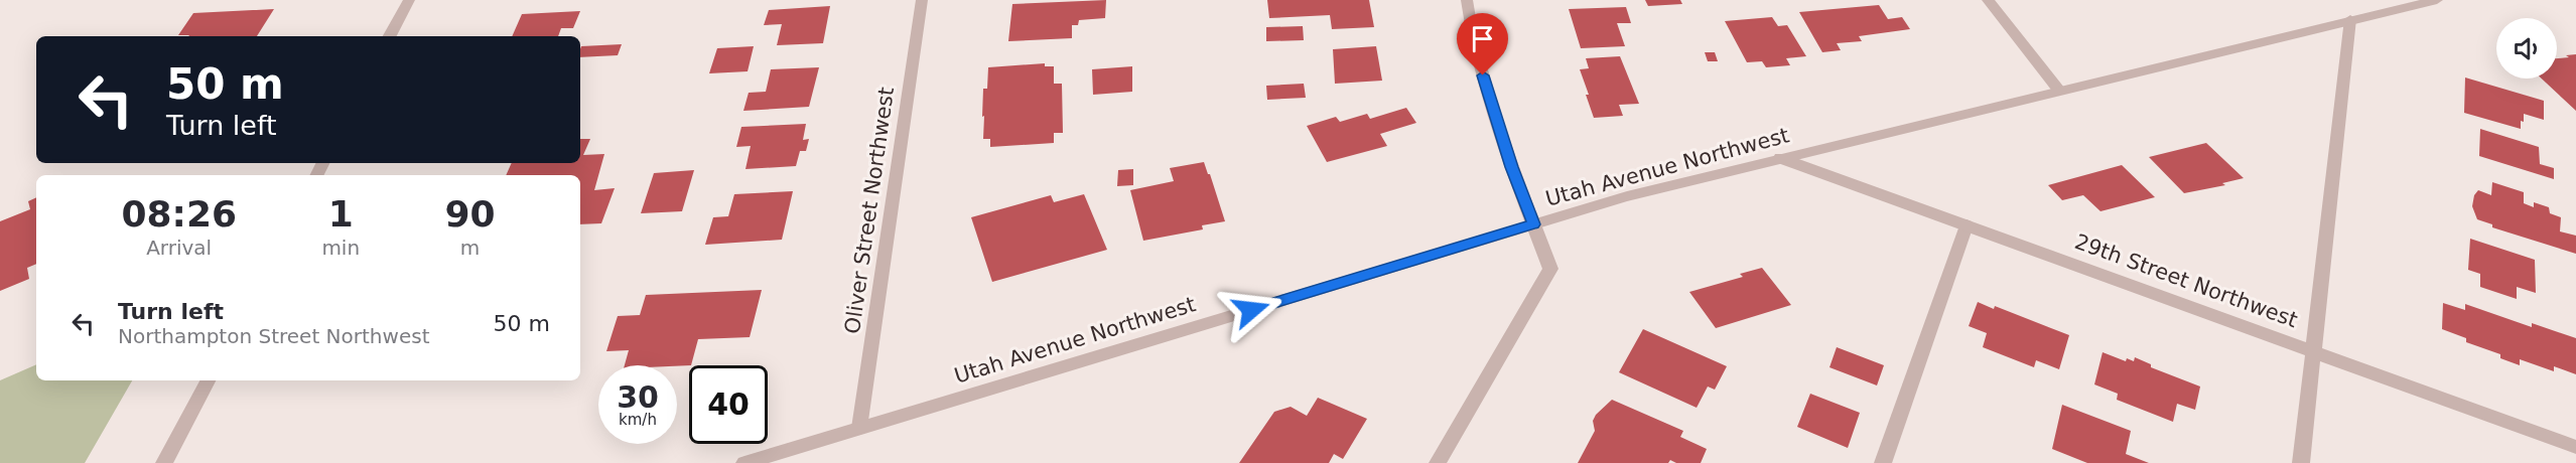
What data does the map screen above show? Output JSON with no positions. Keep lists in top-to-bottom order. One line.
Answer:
{"streets":{"street":["Utah Avenue Northwest","Oliver Street Northwest","29th Street Northwest"]},"crossings":[["Utah Avenue Northwest","Oliver Street Northwest"],["Utah Avenue Northwest","29th Street Northwest"]],"page":{"turn":["50 m","Turn left"],"eta":["08:26","Arrival","1","min","90","m"],"list":[{"name":"Turn left","note":"Northampton Street Northwest","value":"50 m"}],"speed":"30 km/h","limit":"40"}}
